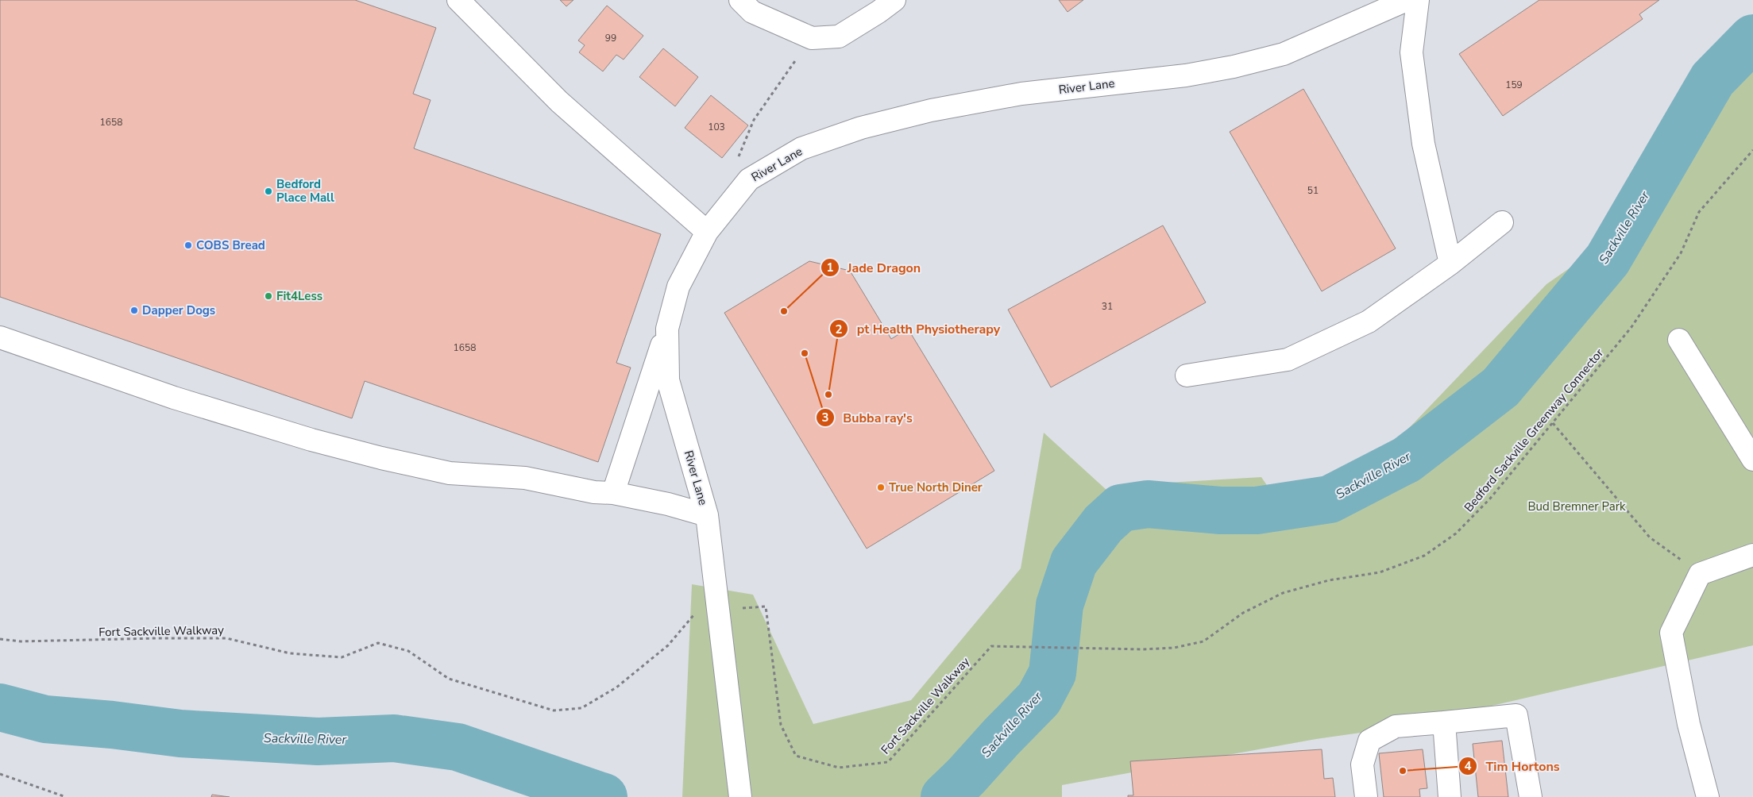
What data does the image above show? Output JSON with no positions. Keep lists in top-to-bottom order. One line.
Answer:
{"streets":{"street":["River Lane"],"path":["Bedford Sackville Greenway Connector","Fort Sackville Walkway"]},"crossings":[["River Lane","Fort Sackville Walkway"],["Bedford Sackville Greenway Connector","Fort Sackville Walkway"]],"water":["Sackville River"],"parks":["Bud Bremner Park"],"places":["Bedford Place Mall","COBS Bread","Fit4Less","Dapper Dogs","Jade Dragon","Bubba ray's","pt Health Physiotherapy","True North Diner","Tim Hortons"],"house_numbers":["99","159","1658","103","51","31","1658"]}
